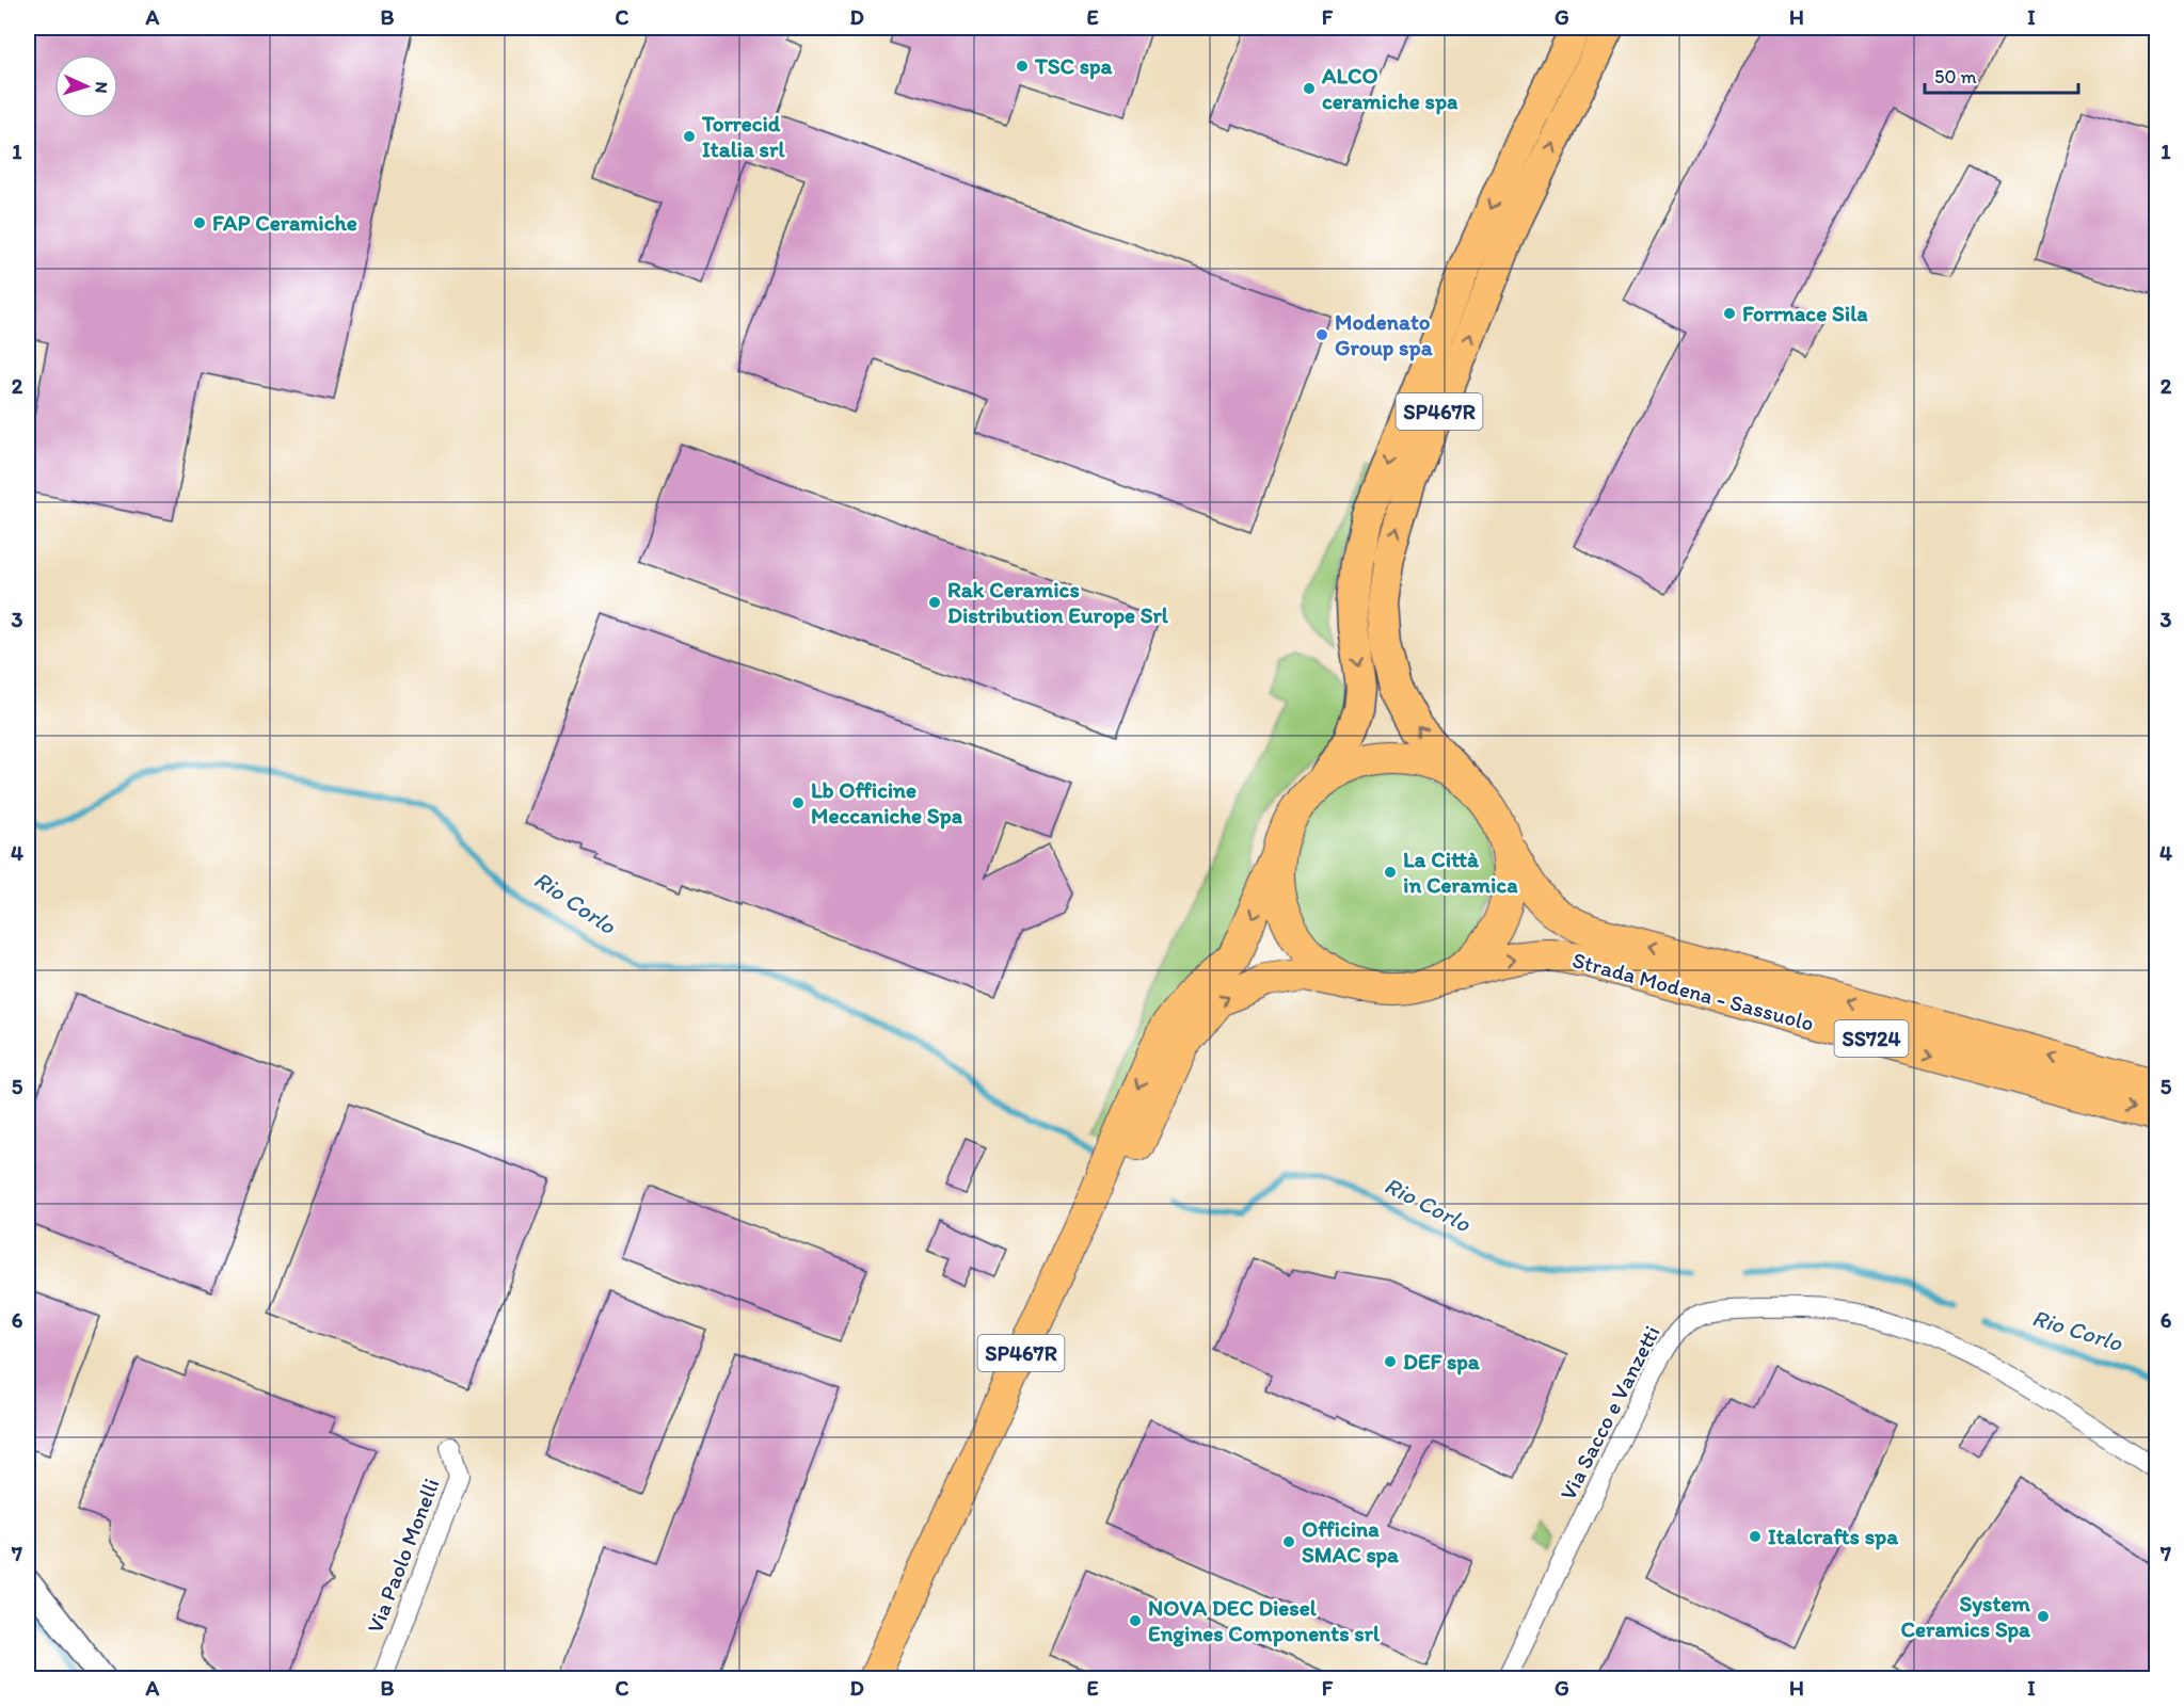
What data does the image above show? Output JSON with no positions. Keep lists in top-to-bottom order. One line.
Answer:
{"streets":{"highway":["SP467R","Strada Modena - Sassuolo","SS724"],"street":["Via Sacco e Vanzetti","Via Paolo Monelli"]},"water":["Rio Corlo"],"places":["TSC spa","ALCO ceramiche spa","Torrecid Italia srl","FAP Ceramiche","Forrnace Sila","Modenato Group spa","Rak Ceramics Distribution Europe Srl","Lb Officine Meccaniche Spa","La Città in Ceramica","DEF spa","Italcrafts spa","Officina SMAC spa","System Ceramics Spa","NOVA DEC Diesel Engines Components srl"],"scale_bar":"50 m","north":"right","grid":{"columns":["A","B","C","D","E","F","G","H","I"],"rows":["1","2","3","4","5","6","7"]}}
